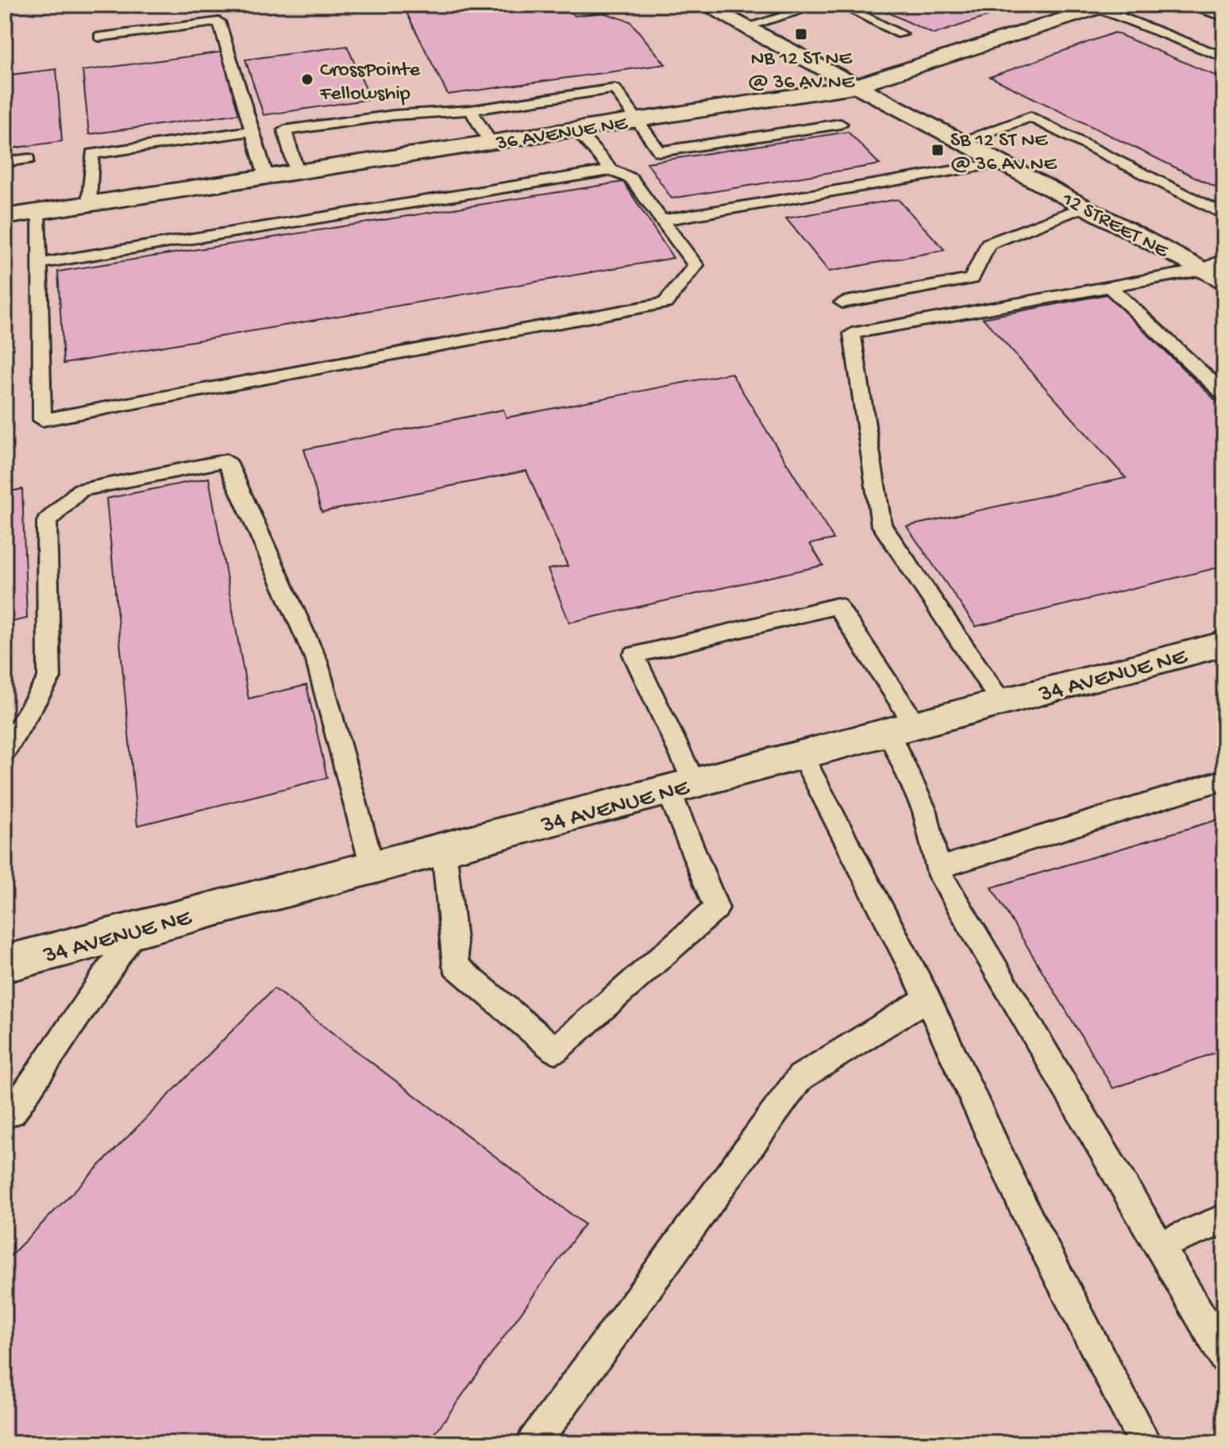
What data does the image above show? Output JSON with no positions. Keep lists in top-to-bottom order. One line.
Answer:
{"streets":{"street":["36 AVENUE NE","12 STREET NE","34 AVENUE NE"]},"crossings":[["36 AVENUE NE","12 STREET NE"]],"places":{"transit":["NB 12 ST NE @ 36 AV NE","SB 12 ST NE @ 36 AV NE"],"other":["CrossPointe Fellowship"]}}
